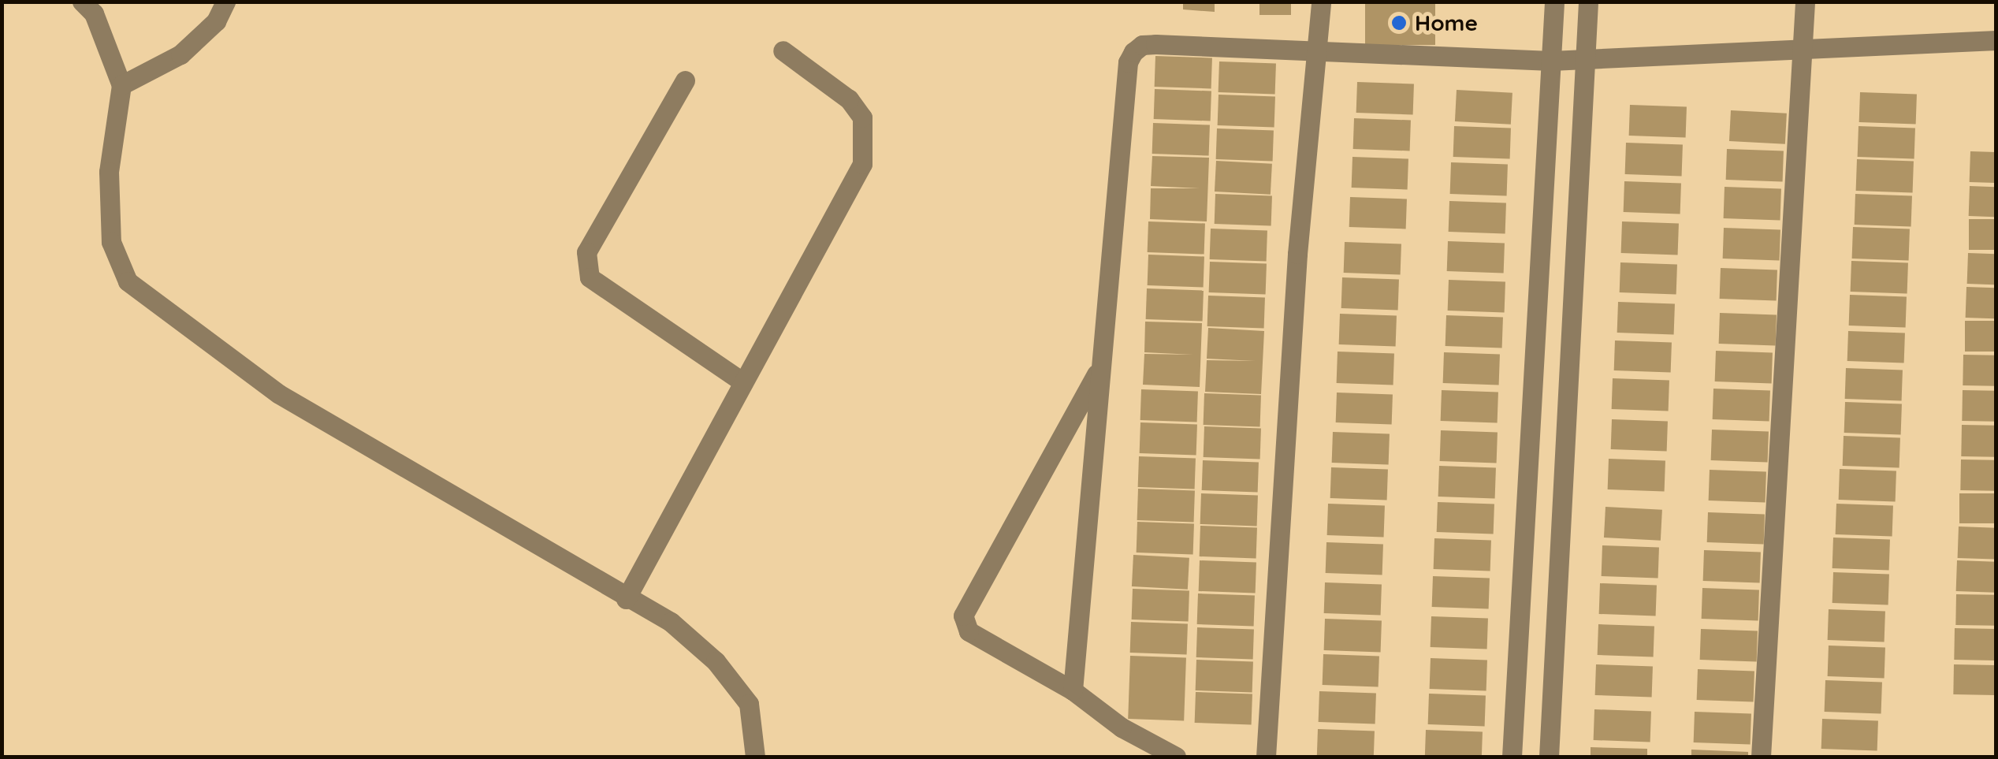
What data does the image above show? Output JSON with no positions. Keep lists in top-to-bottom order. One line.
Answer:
{"places":["Home"]}
